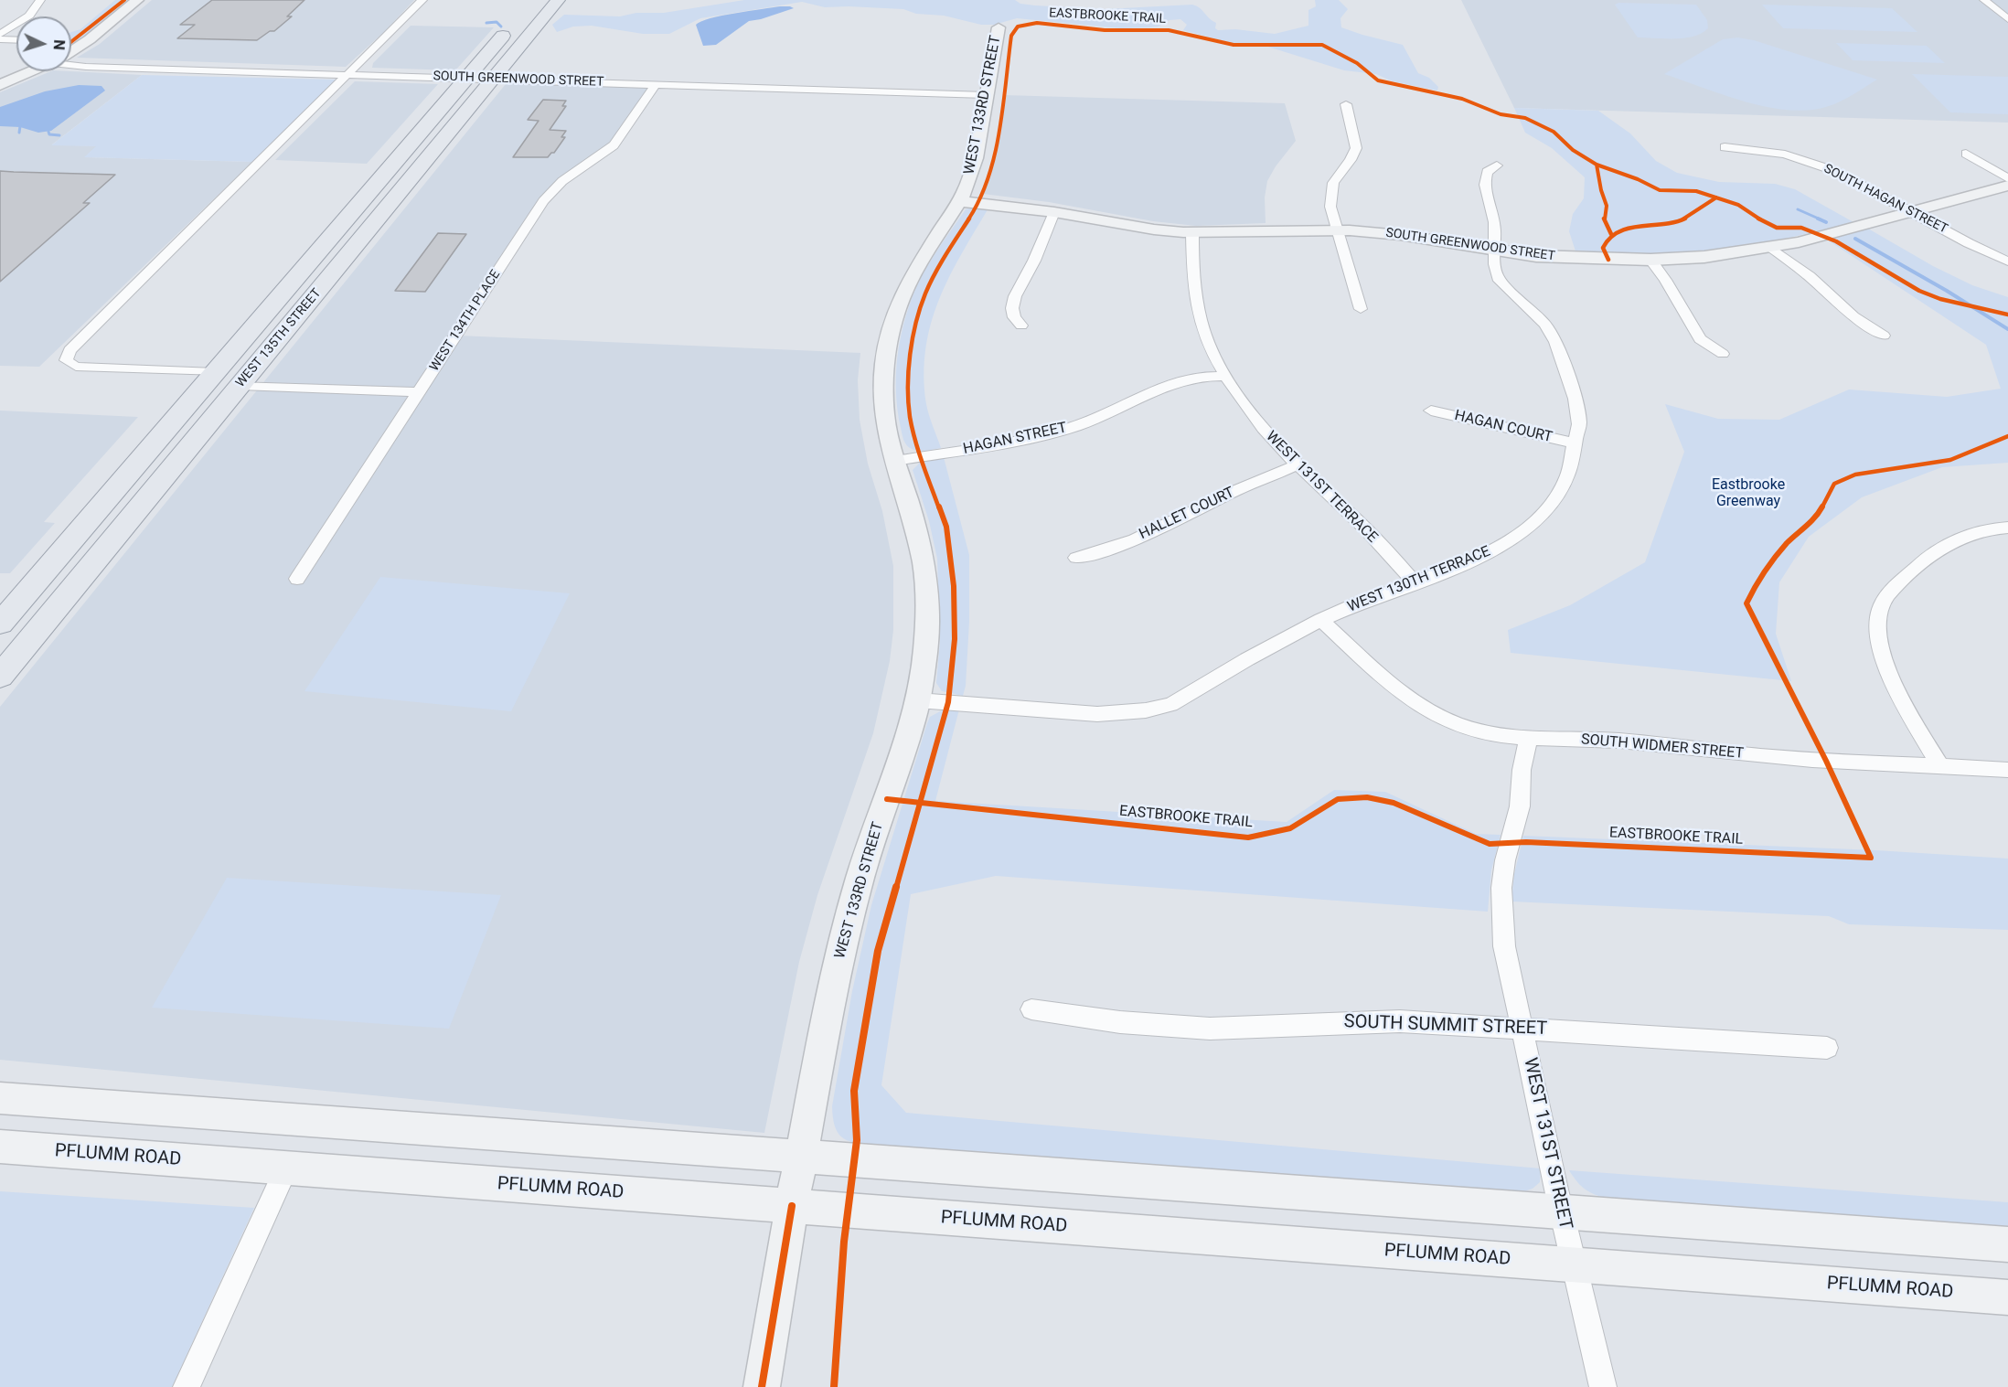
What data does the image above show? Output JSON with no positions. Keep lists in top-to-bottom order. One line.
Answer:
{"streets":{"main road":["WEST 135TH STREET"],"street":["SOUTH GREENWOOD STREET","WEST 133RD STREET","SOUTH HAGAN STREET","WEST 134TH PLACE","HAGAN COURT","HAGAN STREET","WEST 131ST TERRACE","HALLET COURT","WEST 130TH TERRACE","SOUTH WIDMER STREET","SOUTH SUMMIT STREET","WEST 131ST STREET","PFLUMM ROAD"],"cycle path":["EASTBROOKE TRAIL"]},"crossings":[["SOUTH GREENWOOD STREET","WEST 133RD STREET"],["SOUTH GREENWOOD STREET","SOUTH HAGAN STREET"],["SOUTH GREENWOOD STREET","WEST 134TH PLACE"],["SOUTH GREENWOOD STREET","WEST 135TH STREET"],["SOUTH GREENWOOD STREET","WEST 131ST TERRACE"],["SOUTH GREENWOOD STREET","WEST 130TH TERRACE"],["WEST 133RD STREET","HAGAN STREET"],["WEST 133RD STREET","WEST 130TH TERRACE"],["WEST 133RD STREET","PFLUMM ROAD"],["HAGAN COURT","WEST 130TH TERRACE"],["HAGAN STREET","WEST 131ST TERRACE"],["WEST 131ST TERRACE","HALLET COURT"],["WEST 131ST TERRACE","WEST 130TH TERRACE"],["WEST 130TH TERRACE","SOUTH WIDMER STREET"],["SOUTH WIDMER STREET","WEST 131ST STREET"],["SOUTH SUMMIT STREET","WEST 131ST STREET"],["WEST 131ST STREET","PFLUMM ROAD"]],"parks":["Eastbrooke Greenway"],"north":"right"}
